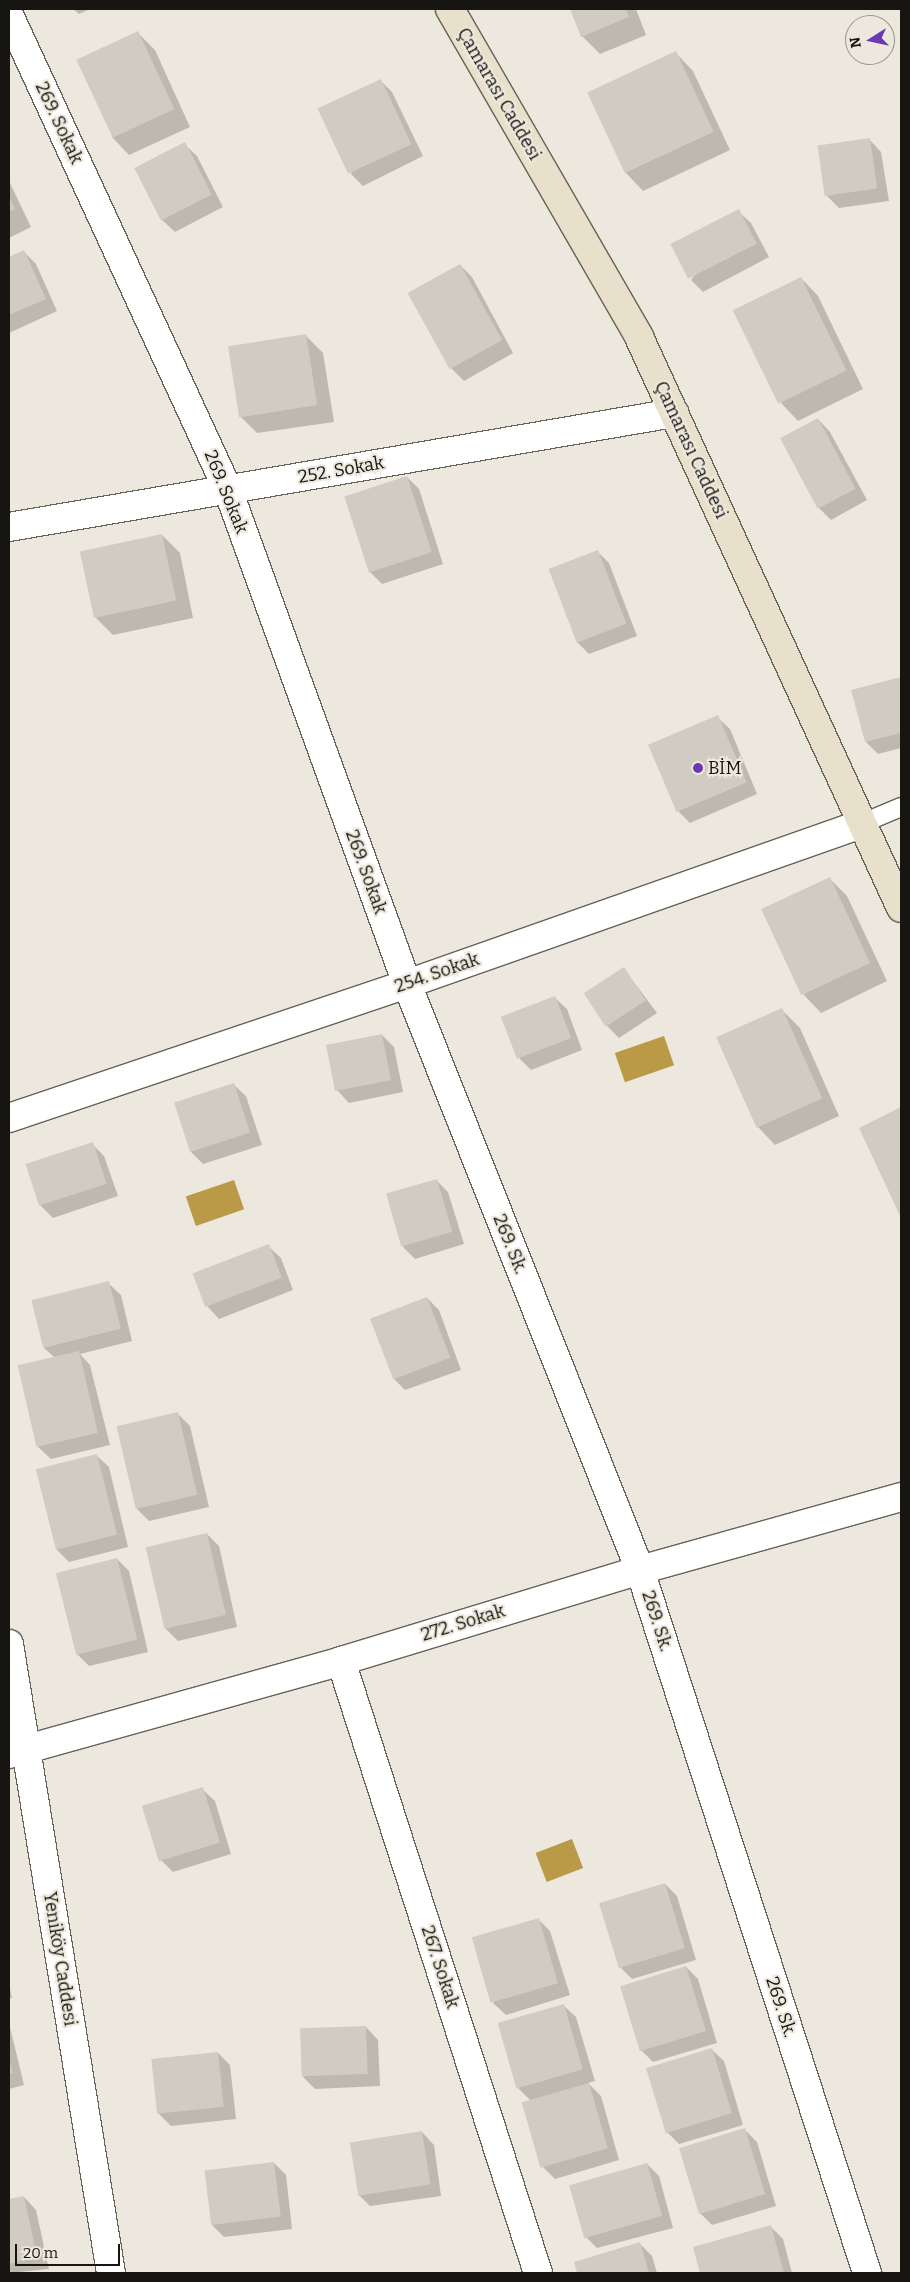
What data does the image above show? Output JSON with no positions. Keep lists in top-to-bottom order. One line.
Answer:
{"streets":{"street":["Çamarası Caddesi","269. Sokak","252. Sokak","254. Sokak","269. Sk.","272. Sokak","Yeniköy Caddesi","267. Sokak"]},"crossings":[["Çamarası Caddesi","252. Sokak"],["Çamarası Caddesi","254. Sokak"],["269. Sokak","252. Sokak"],["269. Sokak","254. Sokak"],["269. Sokak","269. Sk."],["254. Sokak","269. Sk."],["269. Sk.","272. Sokak"],["272. Sokak","Yeniköy Caddesi"],["272. Sokak","267. Sokak"]],"places":["BİM"],"scale_bar":"20 m","north":"left"}
